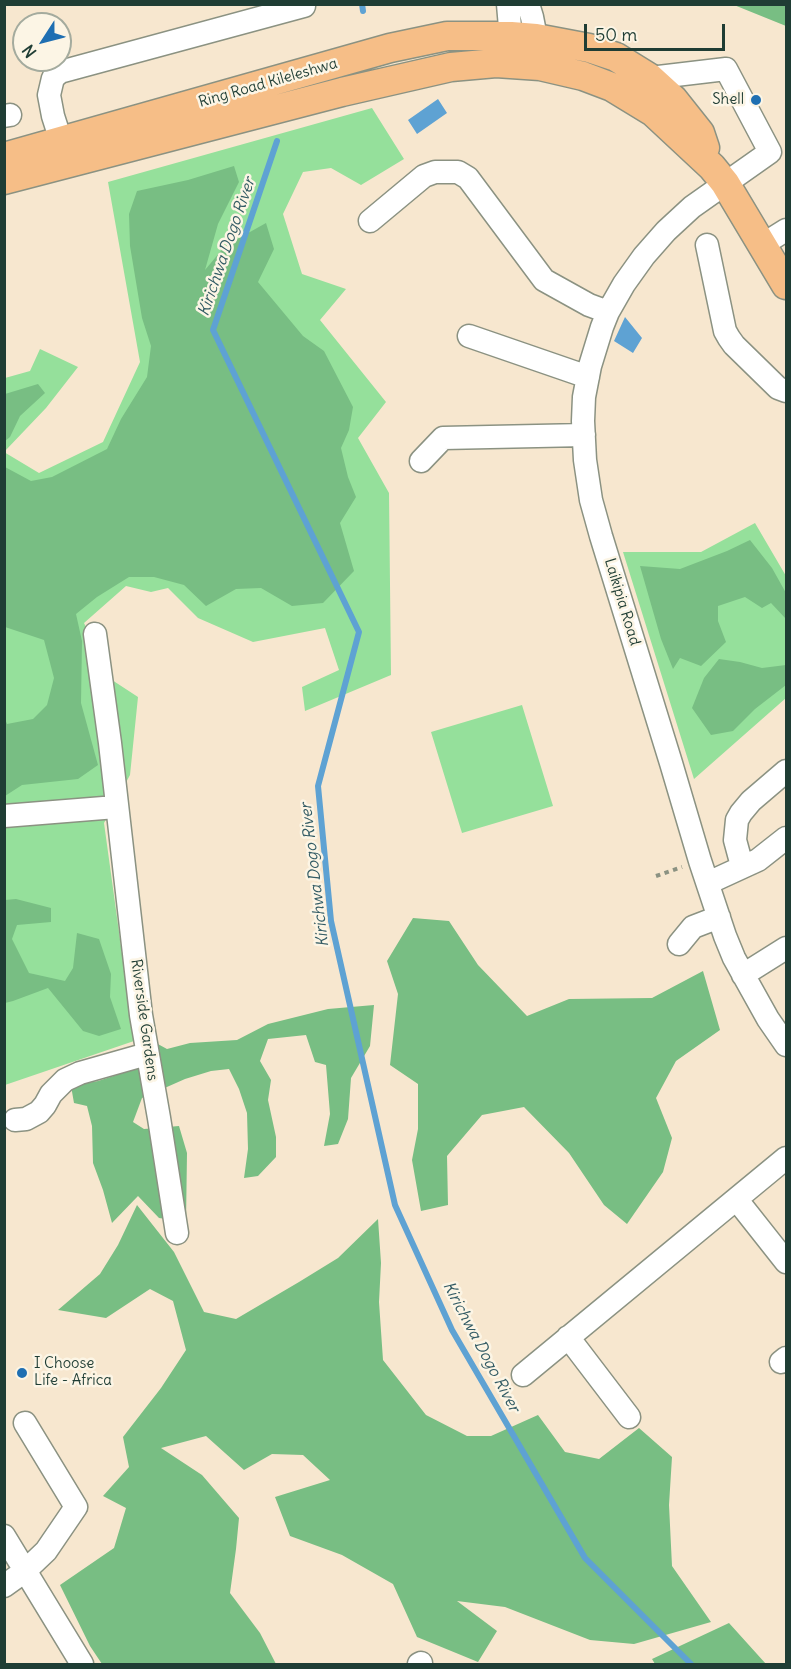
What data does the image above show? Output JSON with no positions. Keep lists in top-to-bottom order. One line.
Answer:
{"streets":{"main road":["Ring Road Kileleshwa"],"street":["Laikipia Road","Riverside Gardens"]},"crossings":[["Ring Road Kileleshwa","Laikipia Road"]],"water":["Kirichwa Dogo River"],"places":["Shell","I Choose Life - Africa"],"scale_bar":"50 m","north":"bottom left"}
